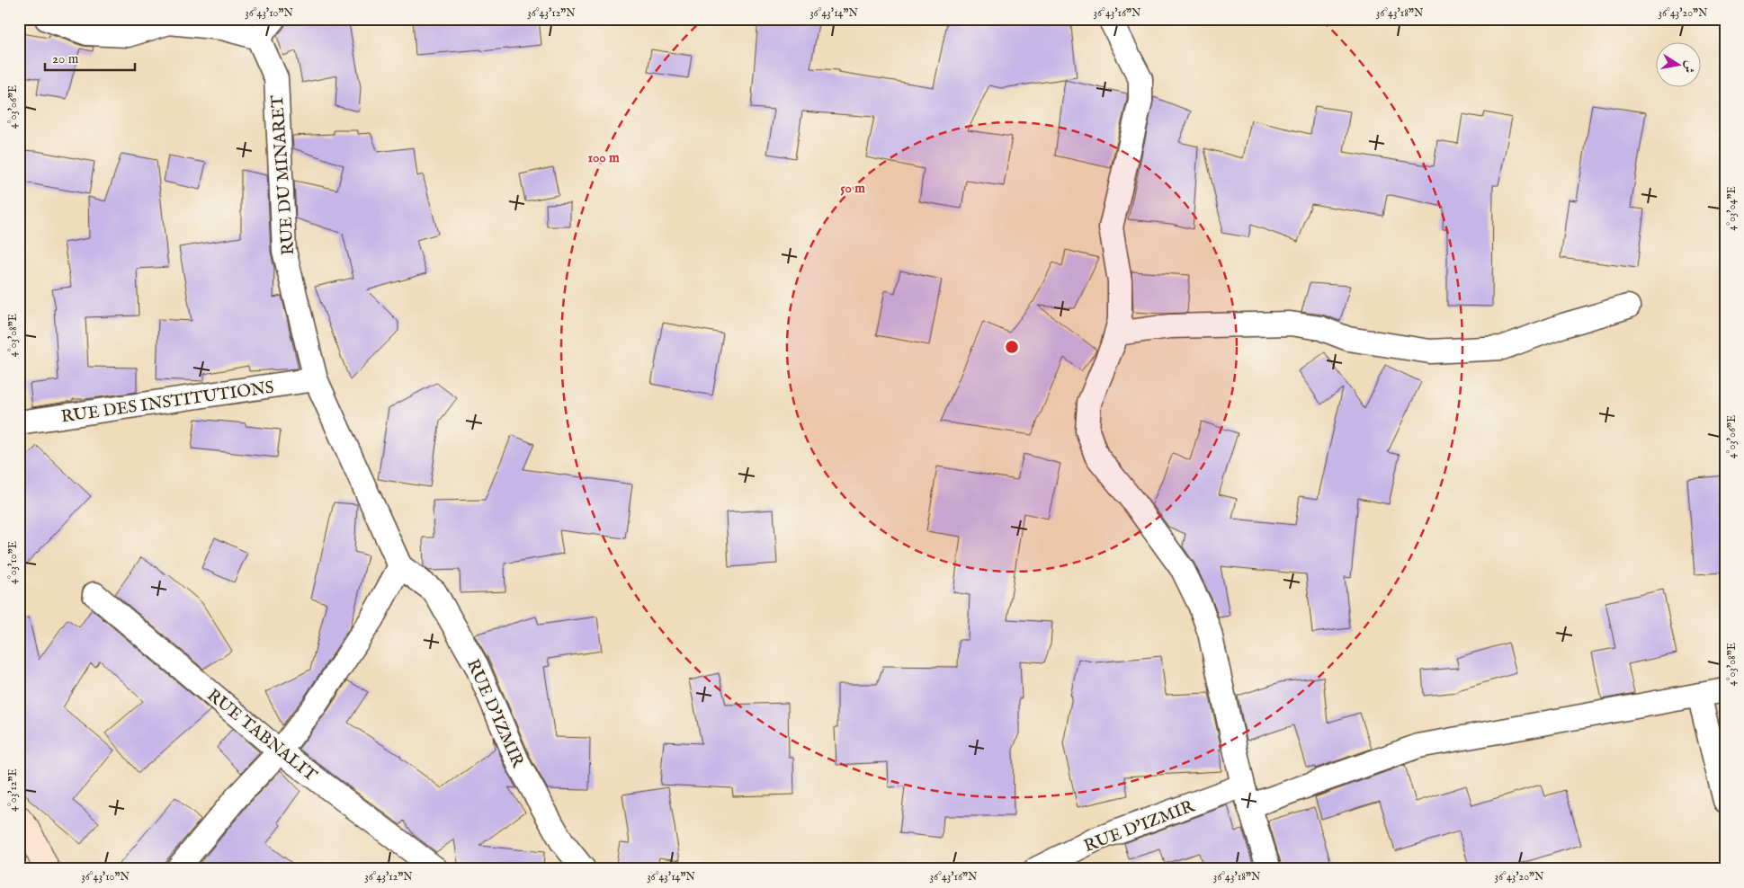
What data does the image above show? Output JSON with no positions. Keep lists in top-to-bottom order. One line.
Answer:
{"streets":{"street":["RUE DU MINARET","RUE DES INSTITUTIONS","RUE D'IZMIR","RUE TABNALIT"]},"crossings":[["RUE DU MINARET","RUE DES INSTITUTIONS"],["RUE DU MINARET","RUE D'IZMIR"]],"scale_bar":"20 m","north":"right","coordinates":["36°43'10\"N","36°43'12\"N","36°43'14\"N","36°43'16\"N","36°43'18\"N","36°43'20\"N","4°03'06\"E","4°03'04\"E","4°03'08\"E","4°03'10\"E","4°03'12\"E"],"rings":["100 m","50 m"]}
